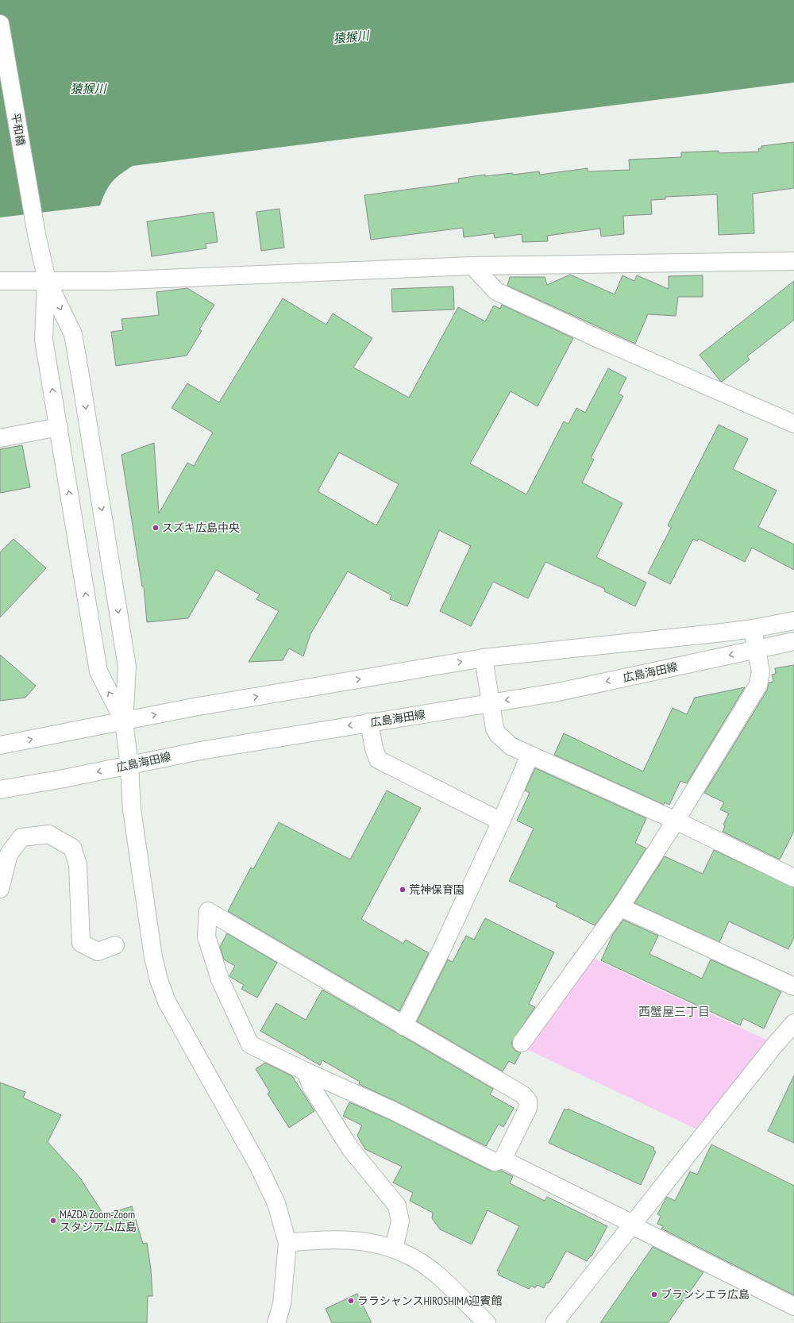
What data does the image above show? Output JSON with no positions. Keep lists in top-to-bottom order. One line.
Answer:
{"streets":{"street":["平和橋","広島海田線"]},"districts":["西蟹屋三丁目"],"water":["猿猴川"],"places":["スズキ広島中央","荒神保育園","MAZDA Zoom-Zoom スタジアム広島","ブランシエラ広島","ララシャンスHIROSHIMA迎賓館"]}
